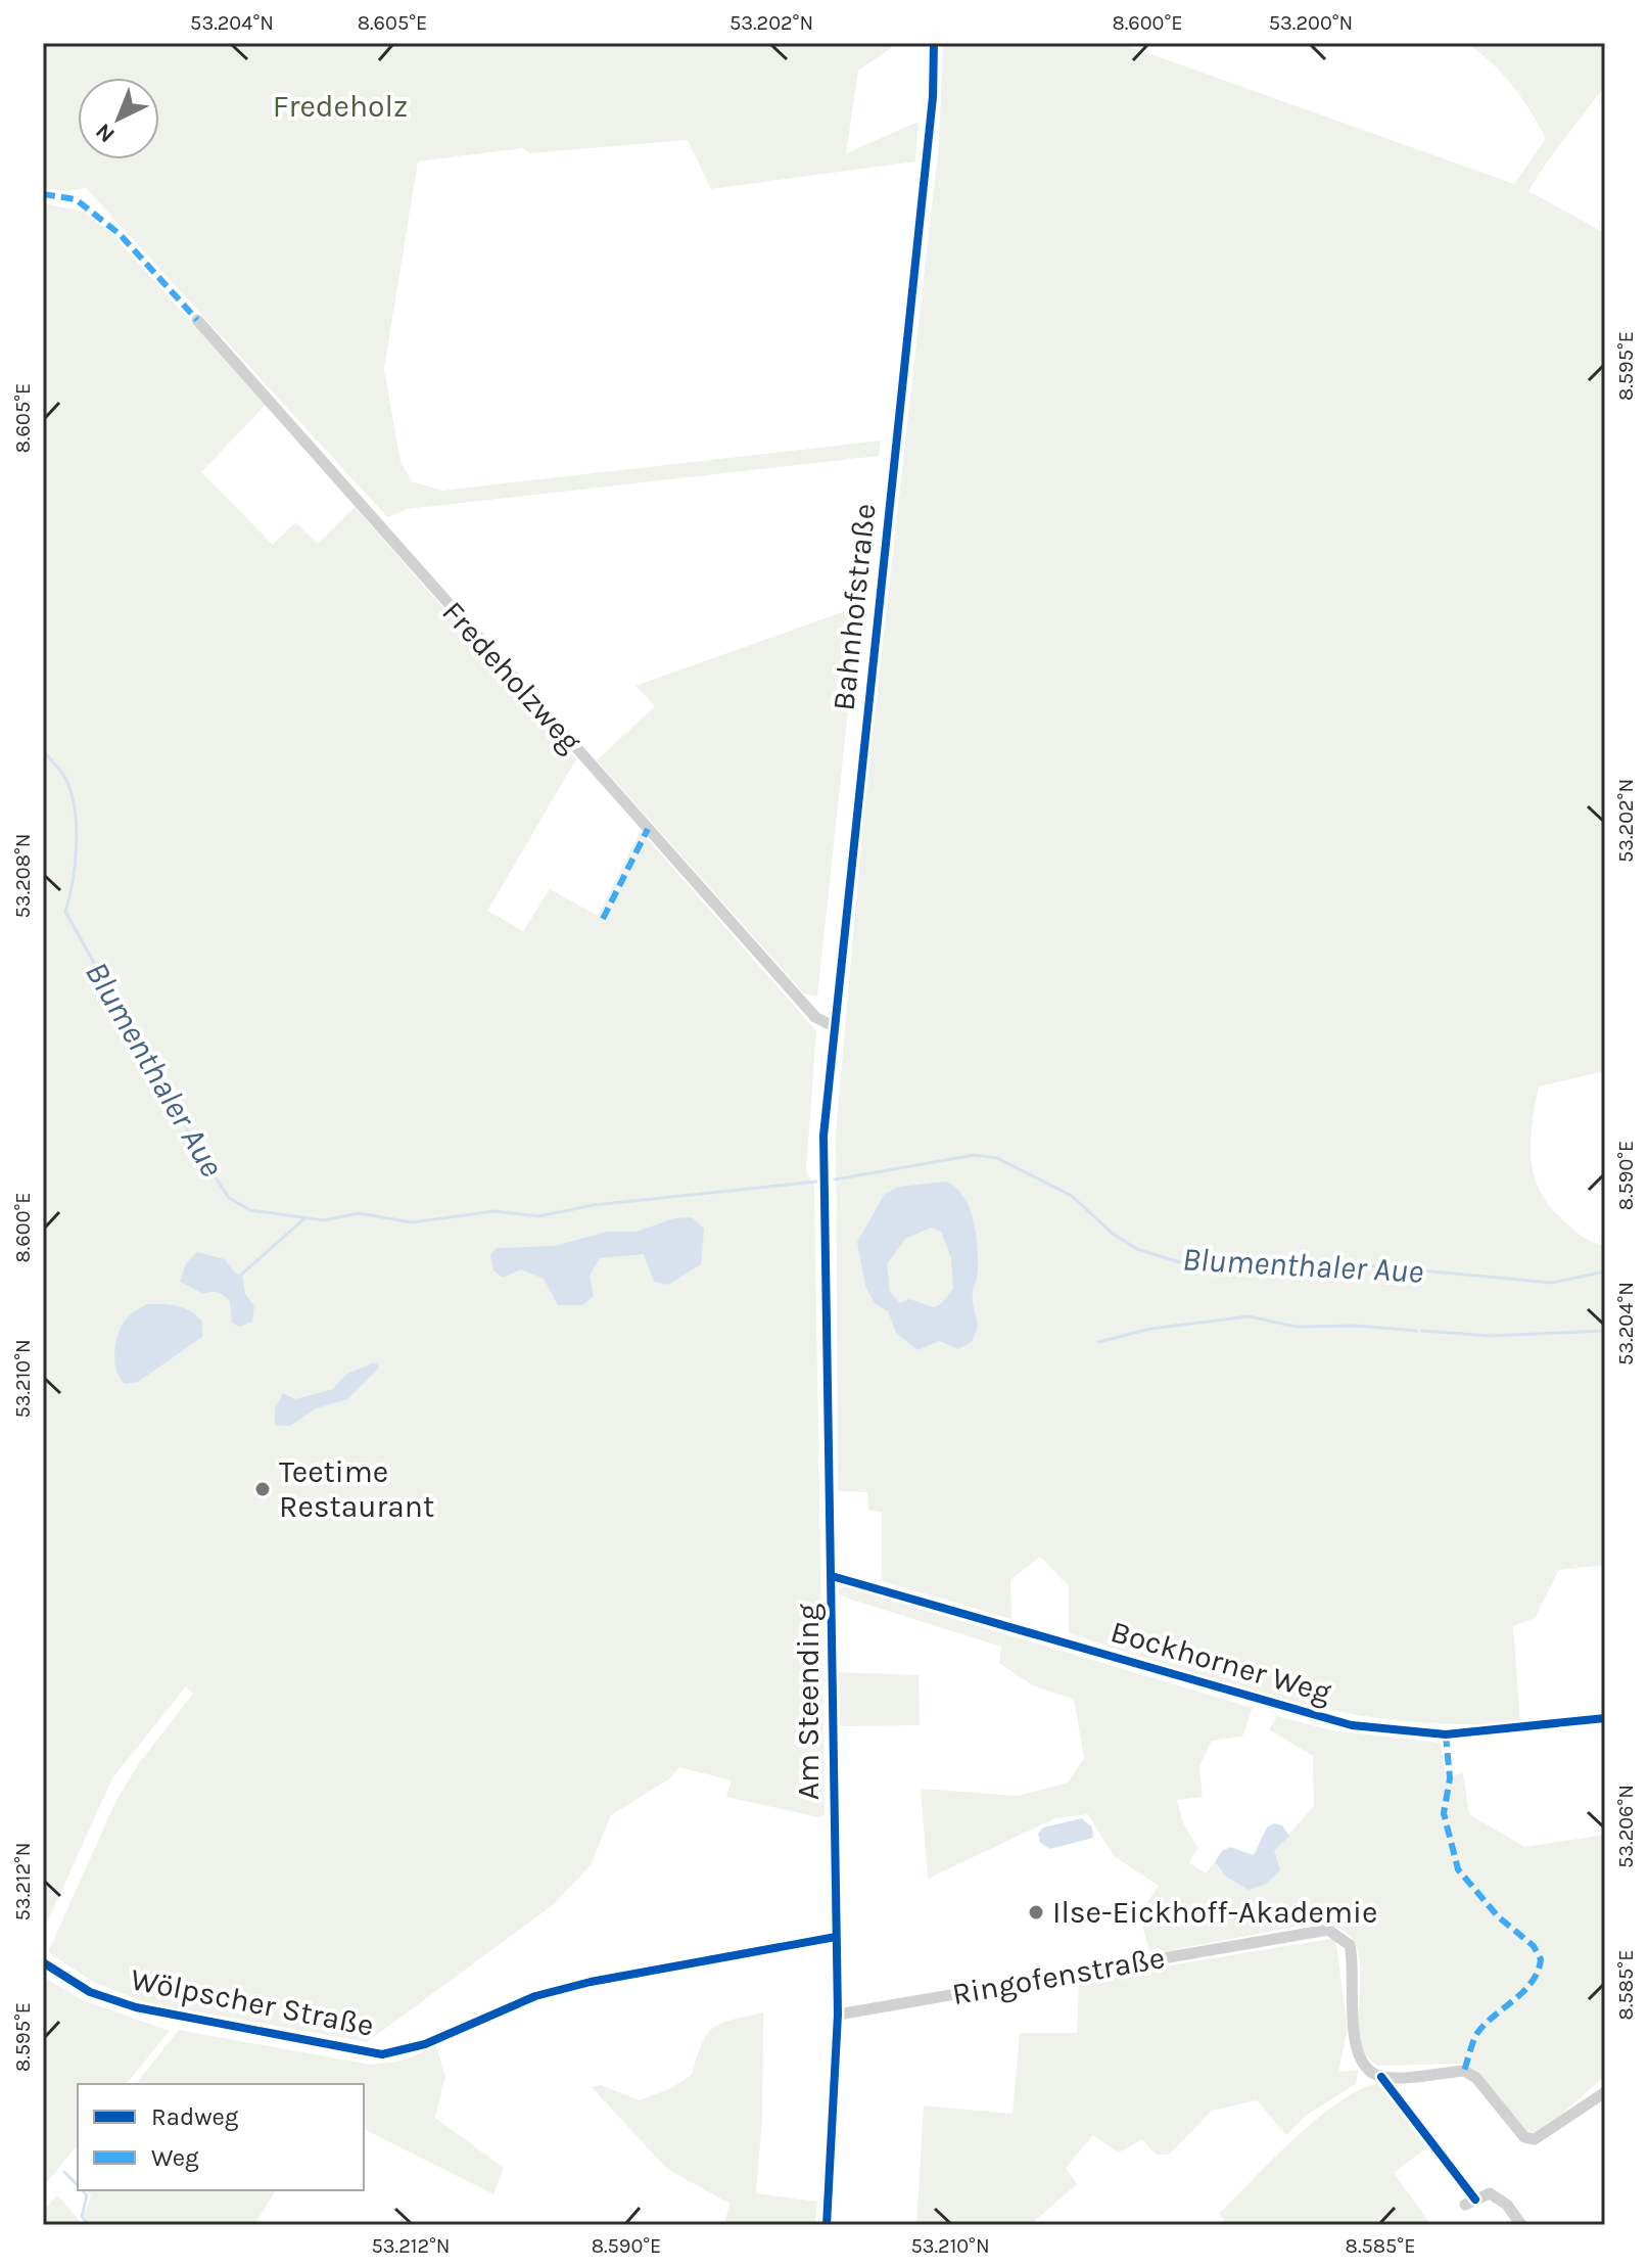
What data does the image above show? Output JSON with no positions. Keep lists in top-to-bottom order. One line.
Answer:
{"streets":{"street":["Bahnhofstraße","Fredeholzweg","Bockhorner Weg","Am Steending","Ringofenstraße","Wölpscher Straße"]},"crossings":[["Bahnhofstraße","Fredeholzweg"],["Bahnhofstraße","Am Steending"],["Bockhorner Weg","Am Steending"],["Am Steending","Ringofenstraße"],["Am Steending","Wölpscher Straße"]],"water":["Blumenthaler Aue"],"parks":["Fredeholz"],"places":["Teetime Restaurant","Ilse-Eickhoff-Akademie"],"legend":["Radweg","Weg"],"north":"bottom left","coordinates":["53.204°N","8.605°E","53.202°N","8.600°E","53.200°N","8.595°E","53.208°N","8.590°E","53.210°N","53.206°N","53.212°N","8.585°E"]}
